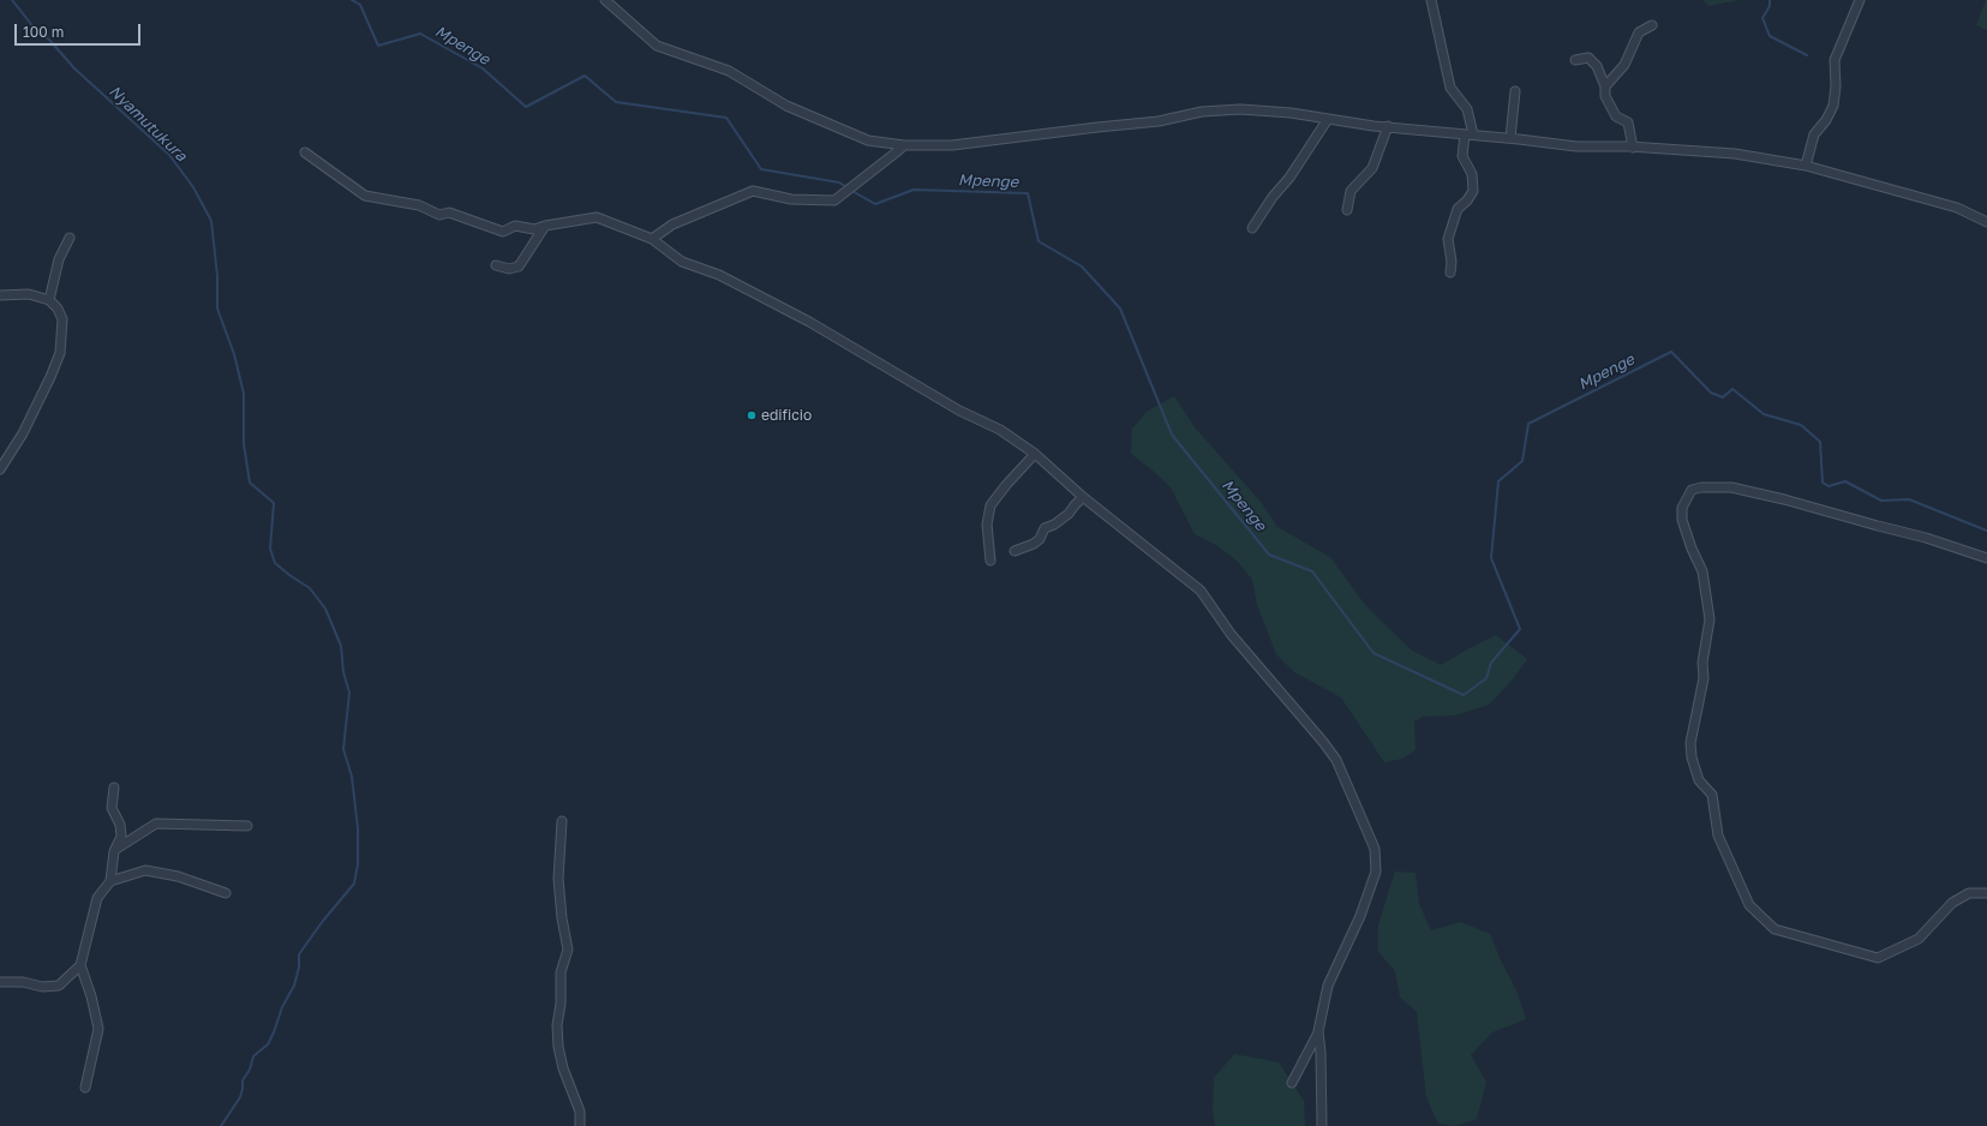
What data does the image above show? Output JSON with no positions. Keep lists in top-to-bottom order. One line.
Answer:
{"water":["Mpenge","Nyamutukura"],"places":["edificio"],"scale_bar":"100 m"}
